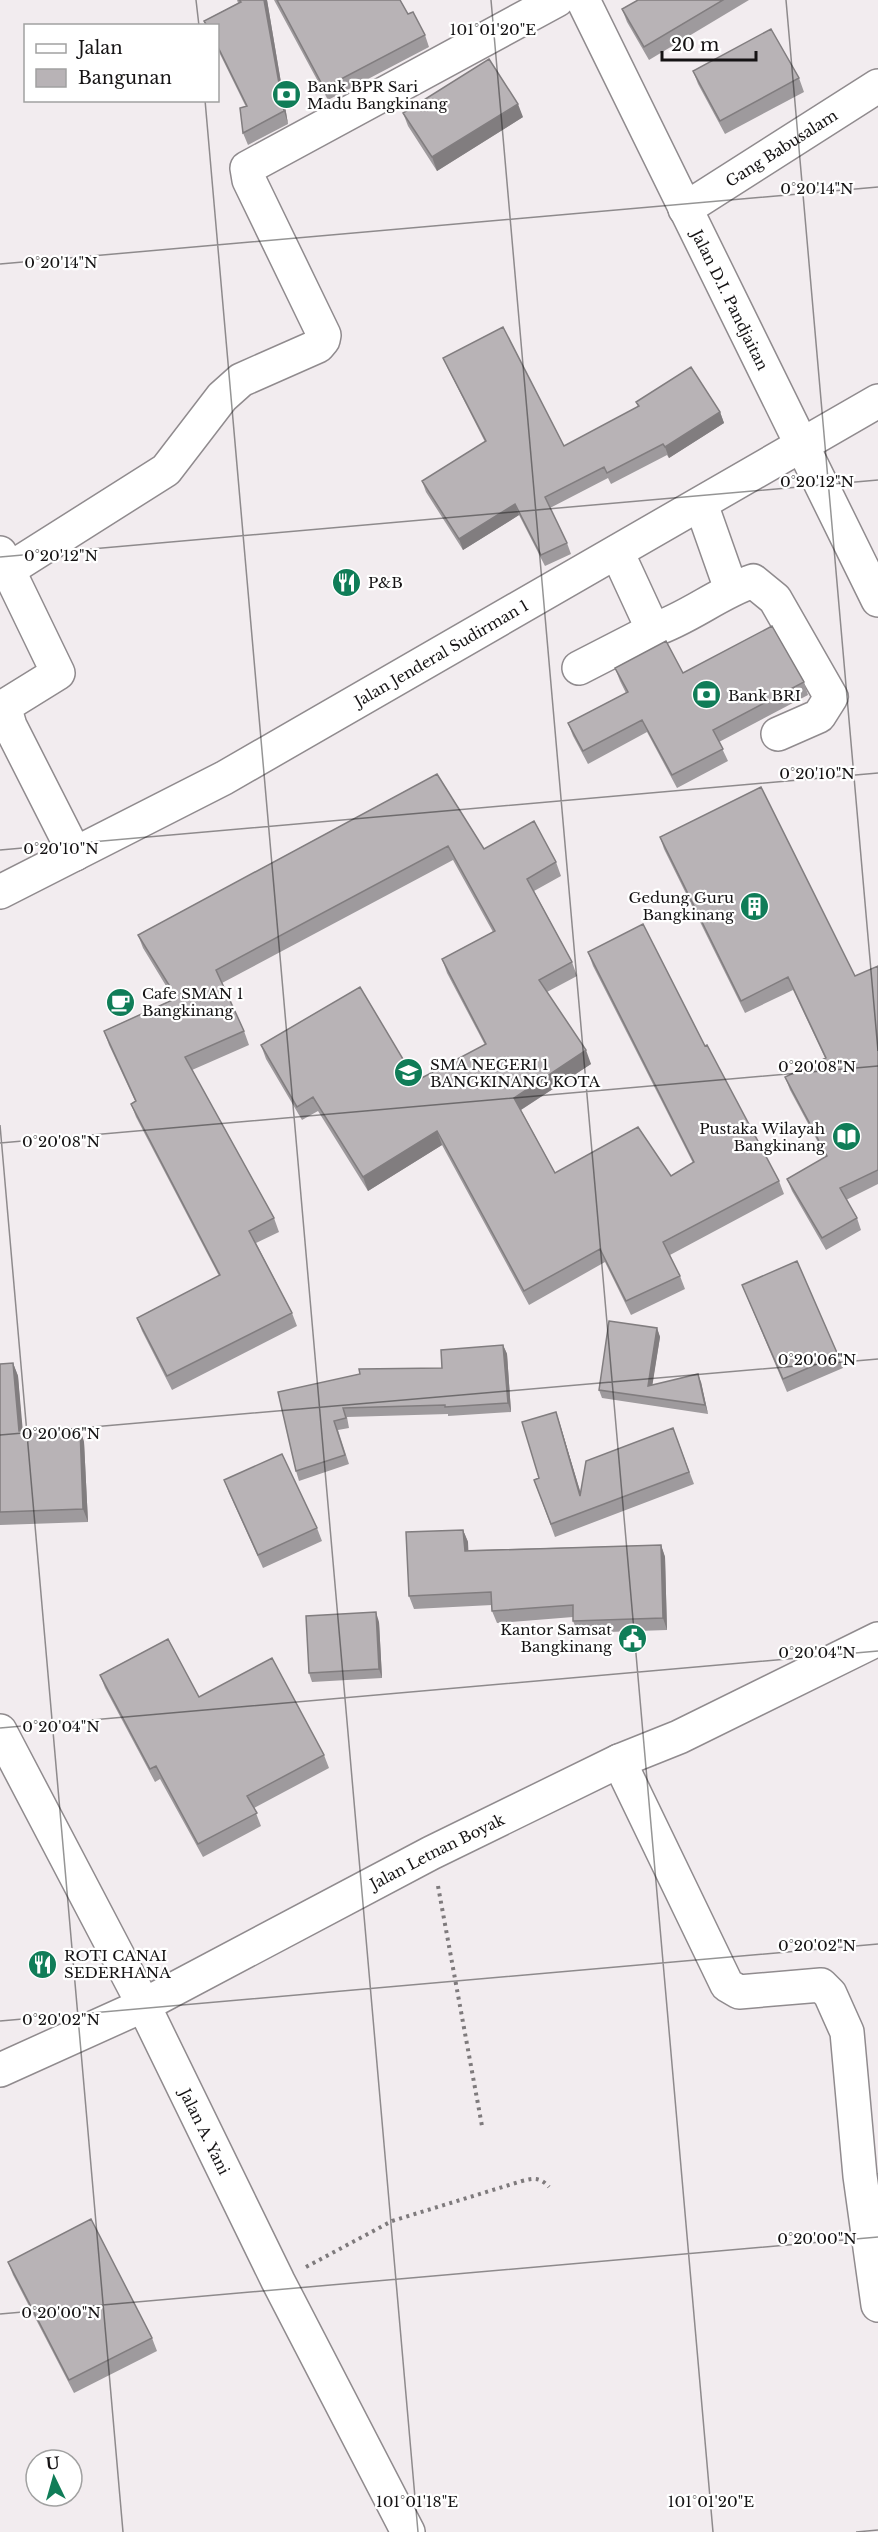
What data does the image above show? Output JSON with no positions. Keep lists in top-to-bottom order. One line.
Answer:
{"streets":{"street":["Gang Babusalam","Jalan D.I. Pandjaitan","Jalan Jenderal Sudirman 1","Jalan Letnan Boyak","Jalan A. Yani"]},"crossings":[["Gang Babusalam","Jalan D.I. Pandjaitan"],["Jalan D.I. Pandjaitan","Jalan Jenderal Sudirman 1"],["Jalan Letnan Boyak","Jalan A. Yani"]],"places":{"bank":["Bank BPR Sari Madu Bangkinang","Bank BRI"],"restaurant":["P&B","ROTI CANAI SEDERHANA"],"building":["Gedung Guru Bangkinang"],"cafe":["Cafe SMAN 1 Bangkinang"],"school or university":["SMA NEGERI 1 BANGKINANG KOTA"],"library":["Pustaka Wilayah Bangkinang"],"public building":["Kantor Samsat Bangkinang"]},"legend":["Jalan","Bangunan"],"scale_bar":"20 m","north":"top","coordinates":["101°01'20\"E","0°20'14\"N","0°20'12\"N","0°20'10\"N","0°20'08\"N","0°20'06\"N","0°20'04\"N","0°20'02\"N","0°20'00\"N","101°01'18\"E"]}
